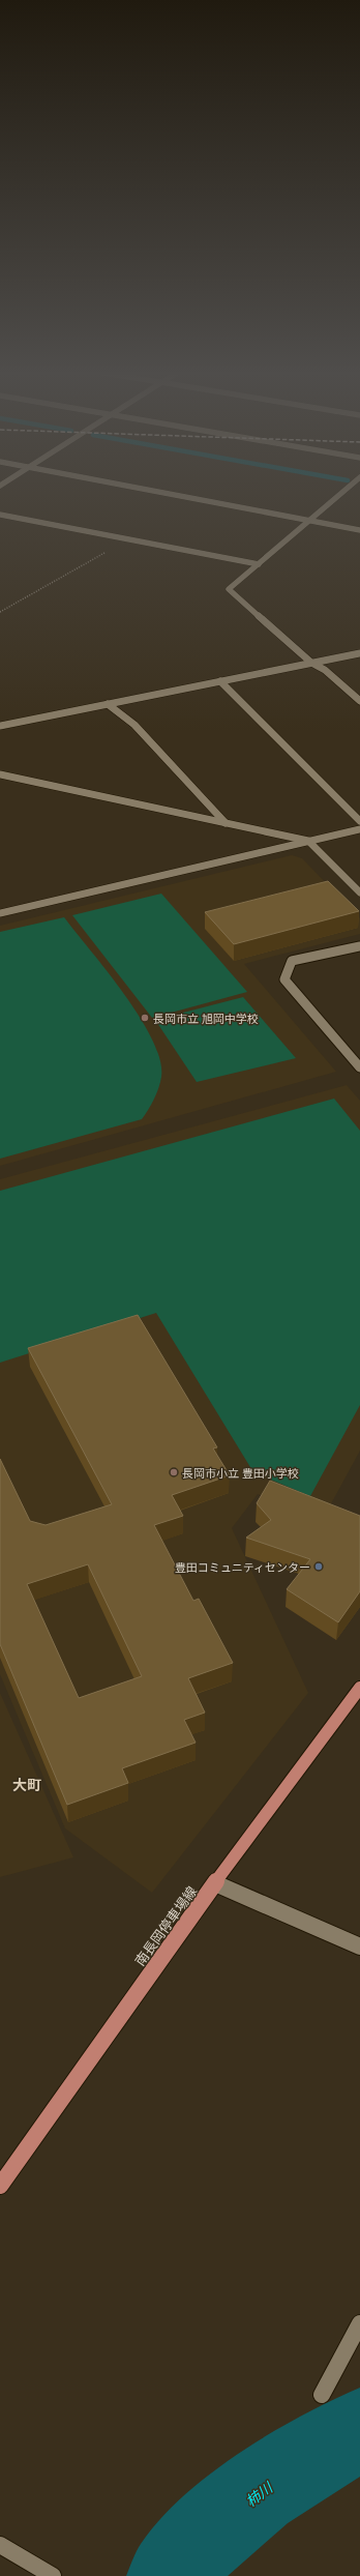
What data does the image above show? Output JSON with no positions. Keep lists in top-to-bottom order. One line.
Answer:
{"streets":{"main road":["南長岡停車場線"]},"districts":["大町"],"water":["柿川"],"places":["長岡市立 旭岡中学校","長岡市小立 豊田小学校","豊田コミュニティセンター"]}
